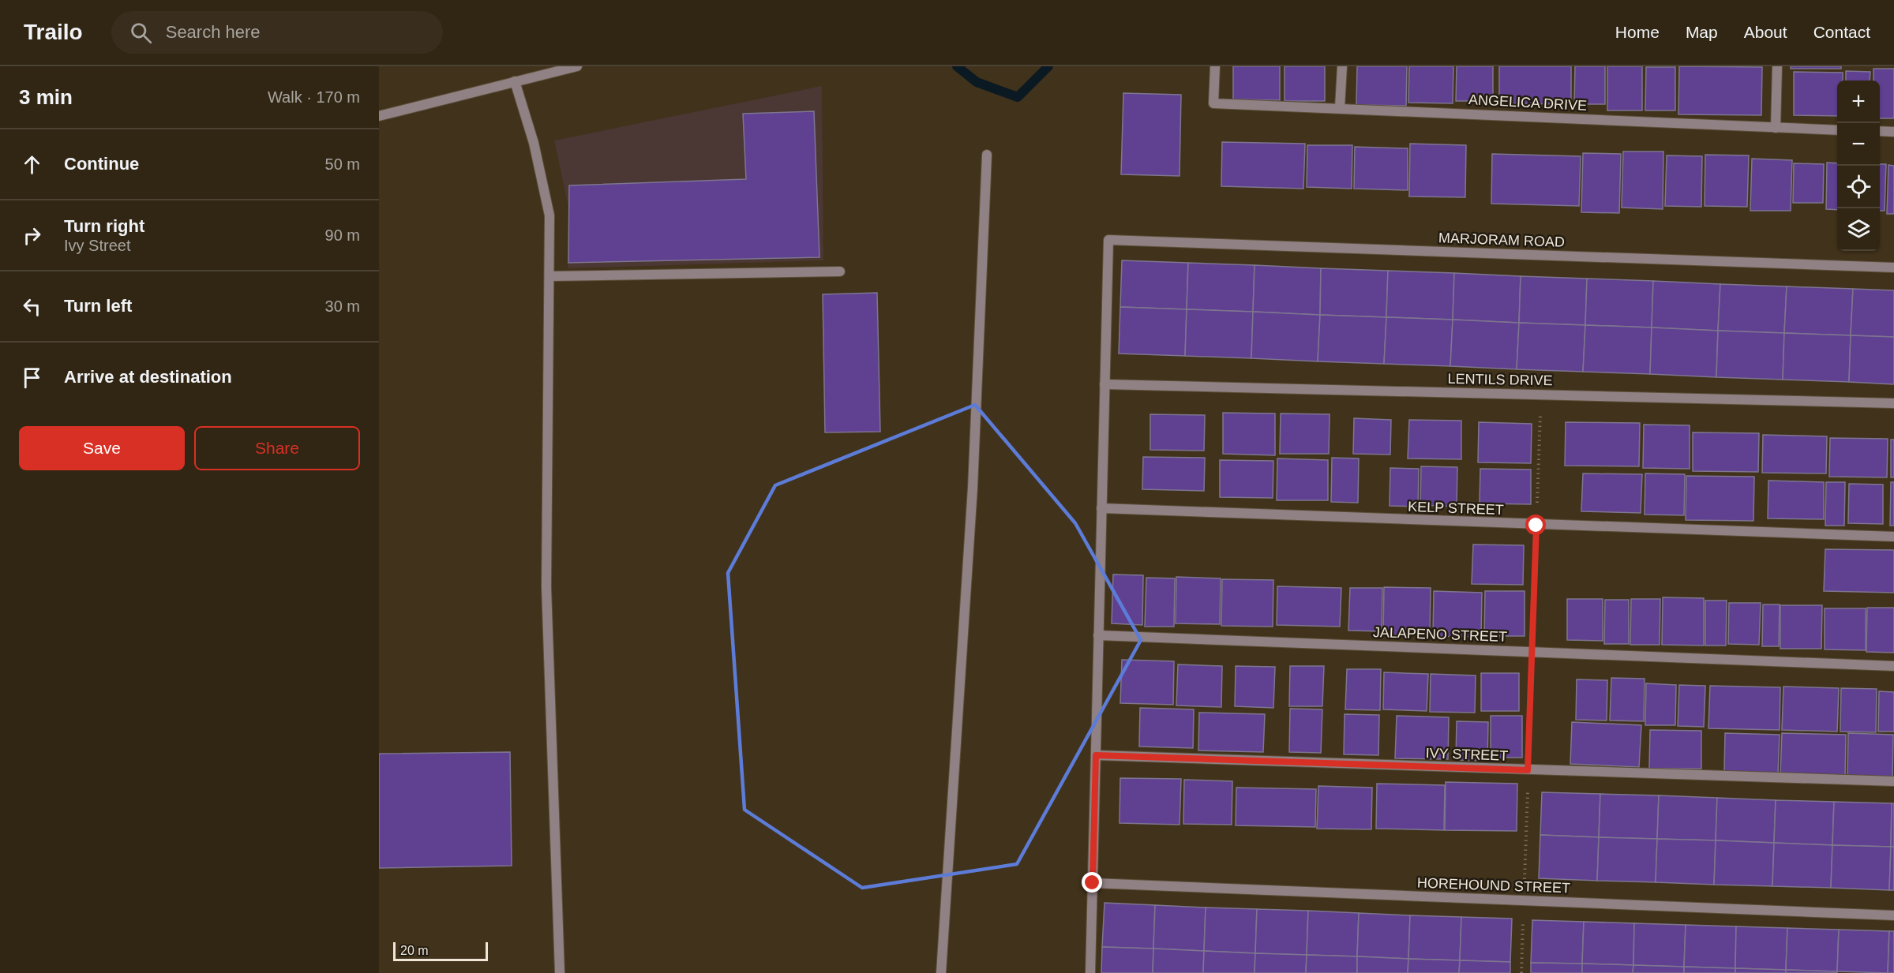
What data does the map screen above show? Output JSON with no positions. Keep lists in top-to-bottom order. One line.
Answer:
{"streets":{"street":["ANGELICA DRIVE","MARJORAM ROAD","LENTILS DRIVE","KELP STREET","JALAPENO STREET","IVY STREET","HOREHOUND STREET"]},"crossings":[["MARJORAM ROAD","LENTILS DRIVE"]],"scale_bar":"20 m","page":{"header":"Trailo","search":"Search here","nav":["Home","Map","About","Contact"],"heading":["3 min","Walk · 170 m"],"map_buttons":["+","−"],"list":[["Continue","50 m"],["Turn right","Ivy Street","90 m"],["Turn left","30 m"],"Arrive at destination"],"buttons":["Save","Share"],"scale":"20 m"}}
